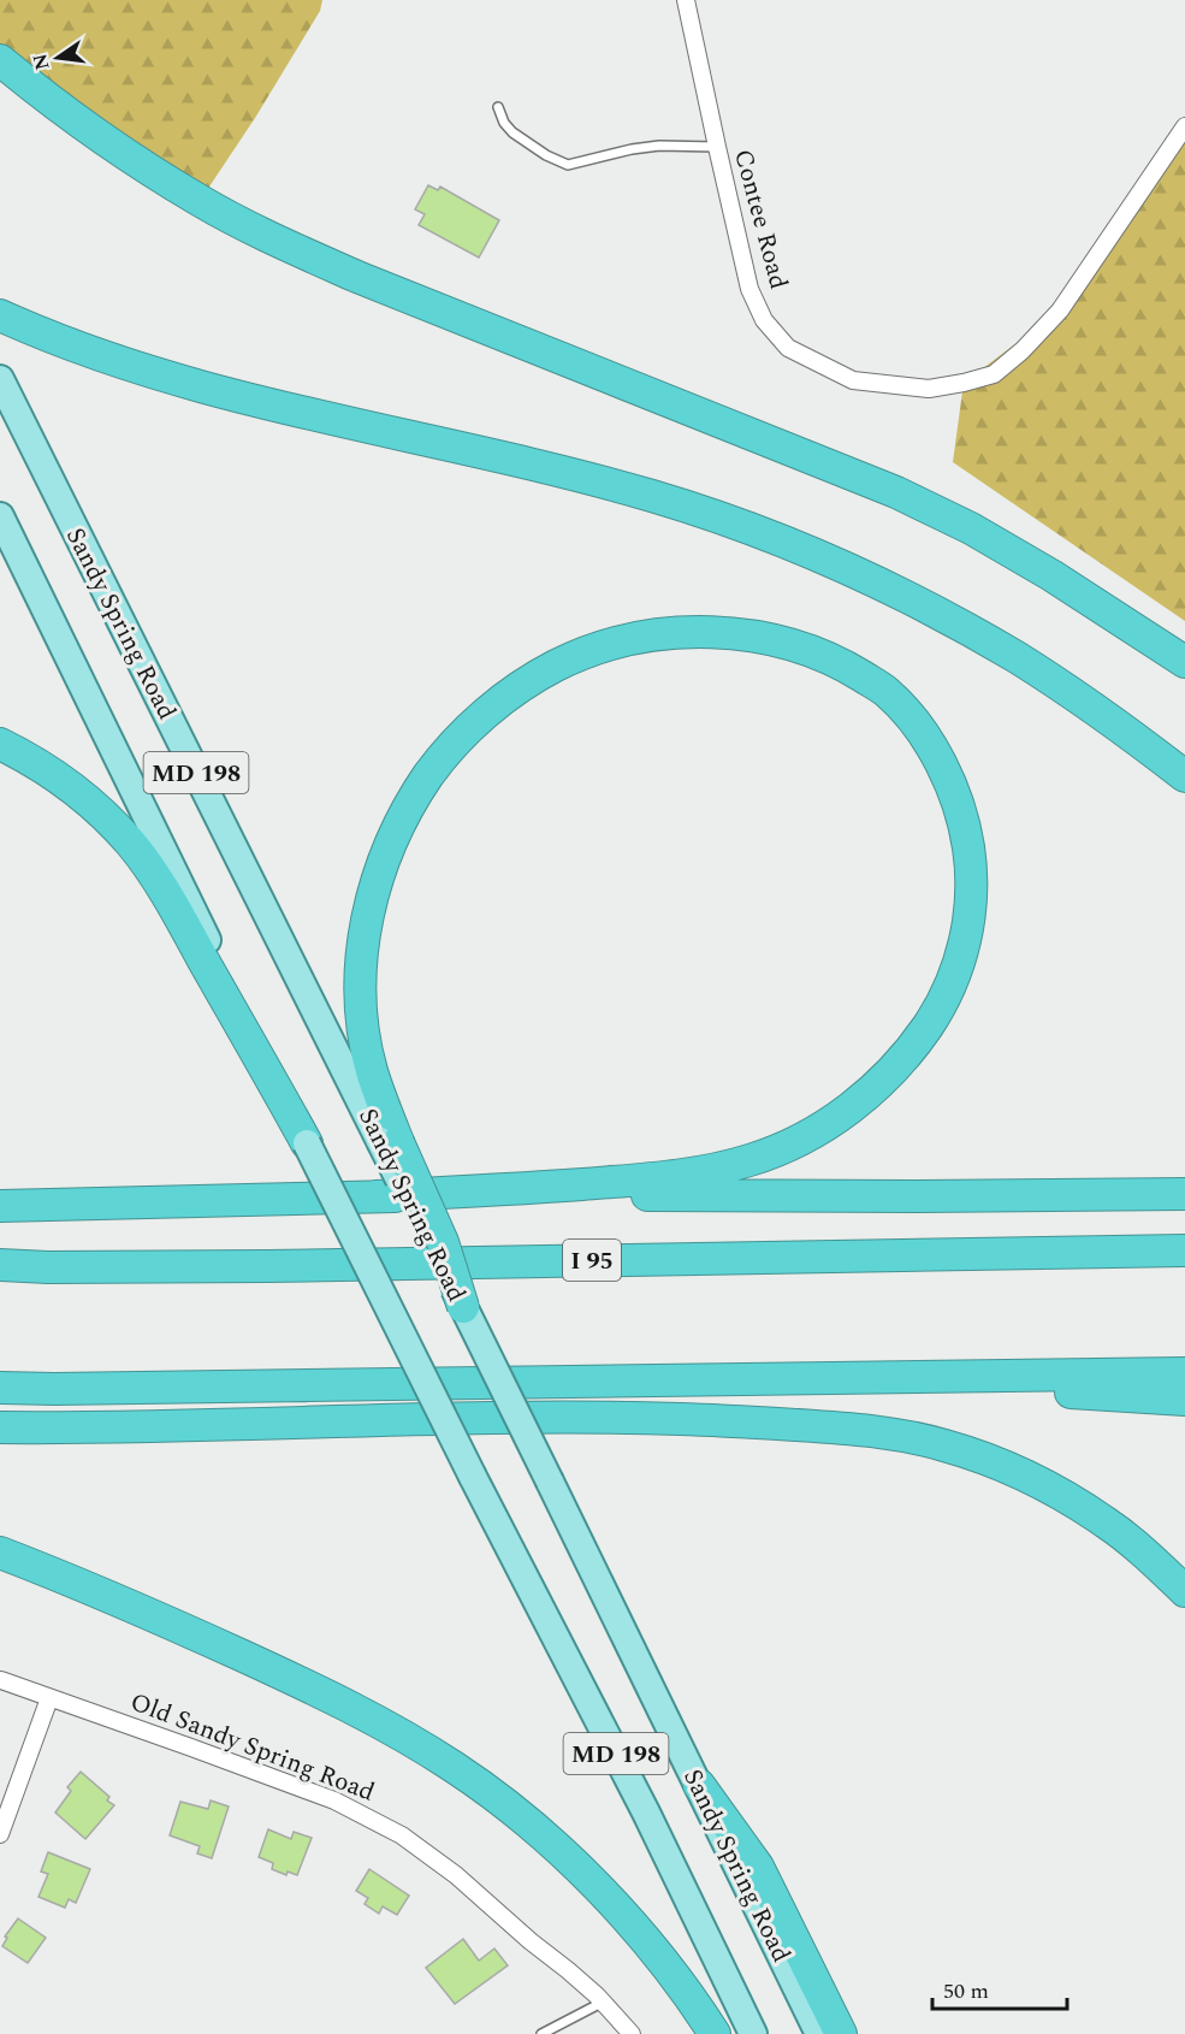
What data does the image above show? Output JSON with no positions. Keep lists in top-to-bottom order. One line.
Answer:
{"streets":{"highway":["I 95"],"main road":["Sandy Spring Road","MD 198"],"street":["Contee Road","Old Sandy Spring Road"]},"scale_bar":"50 m","north":"left"}
